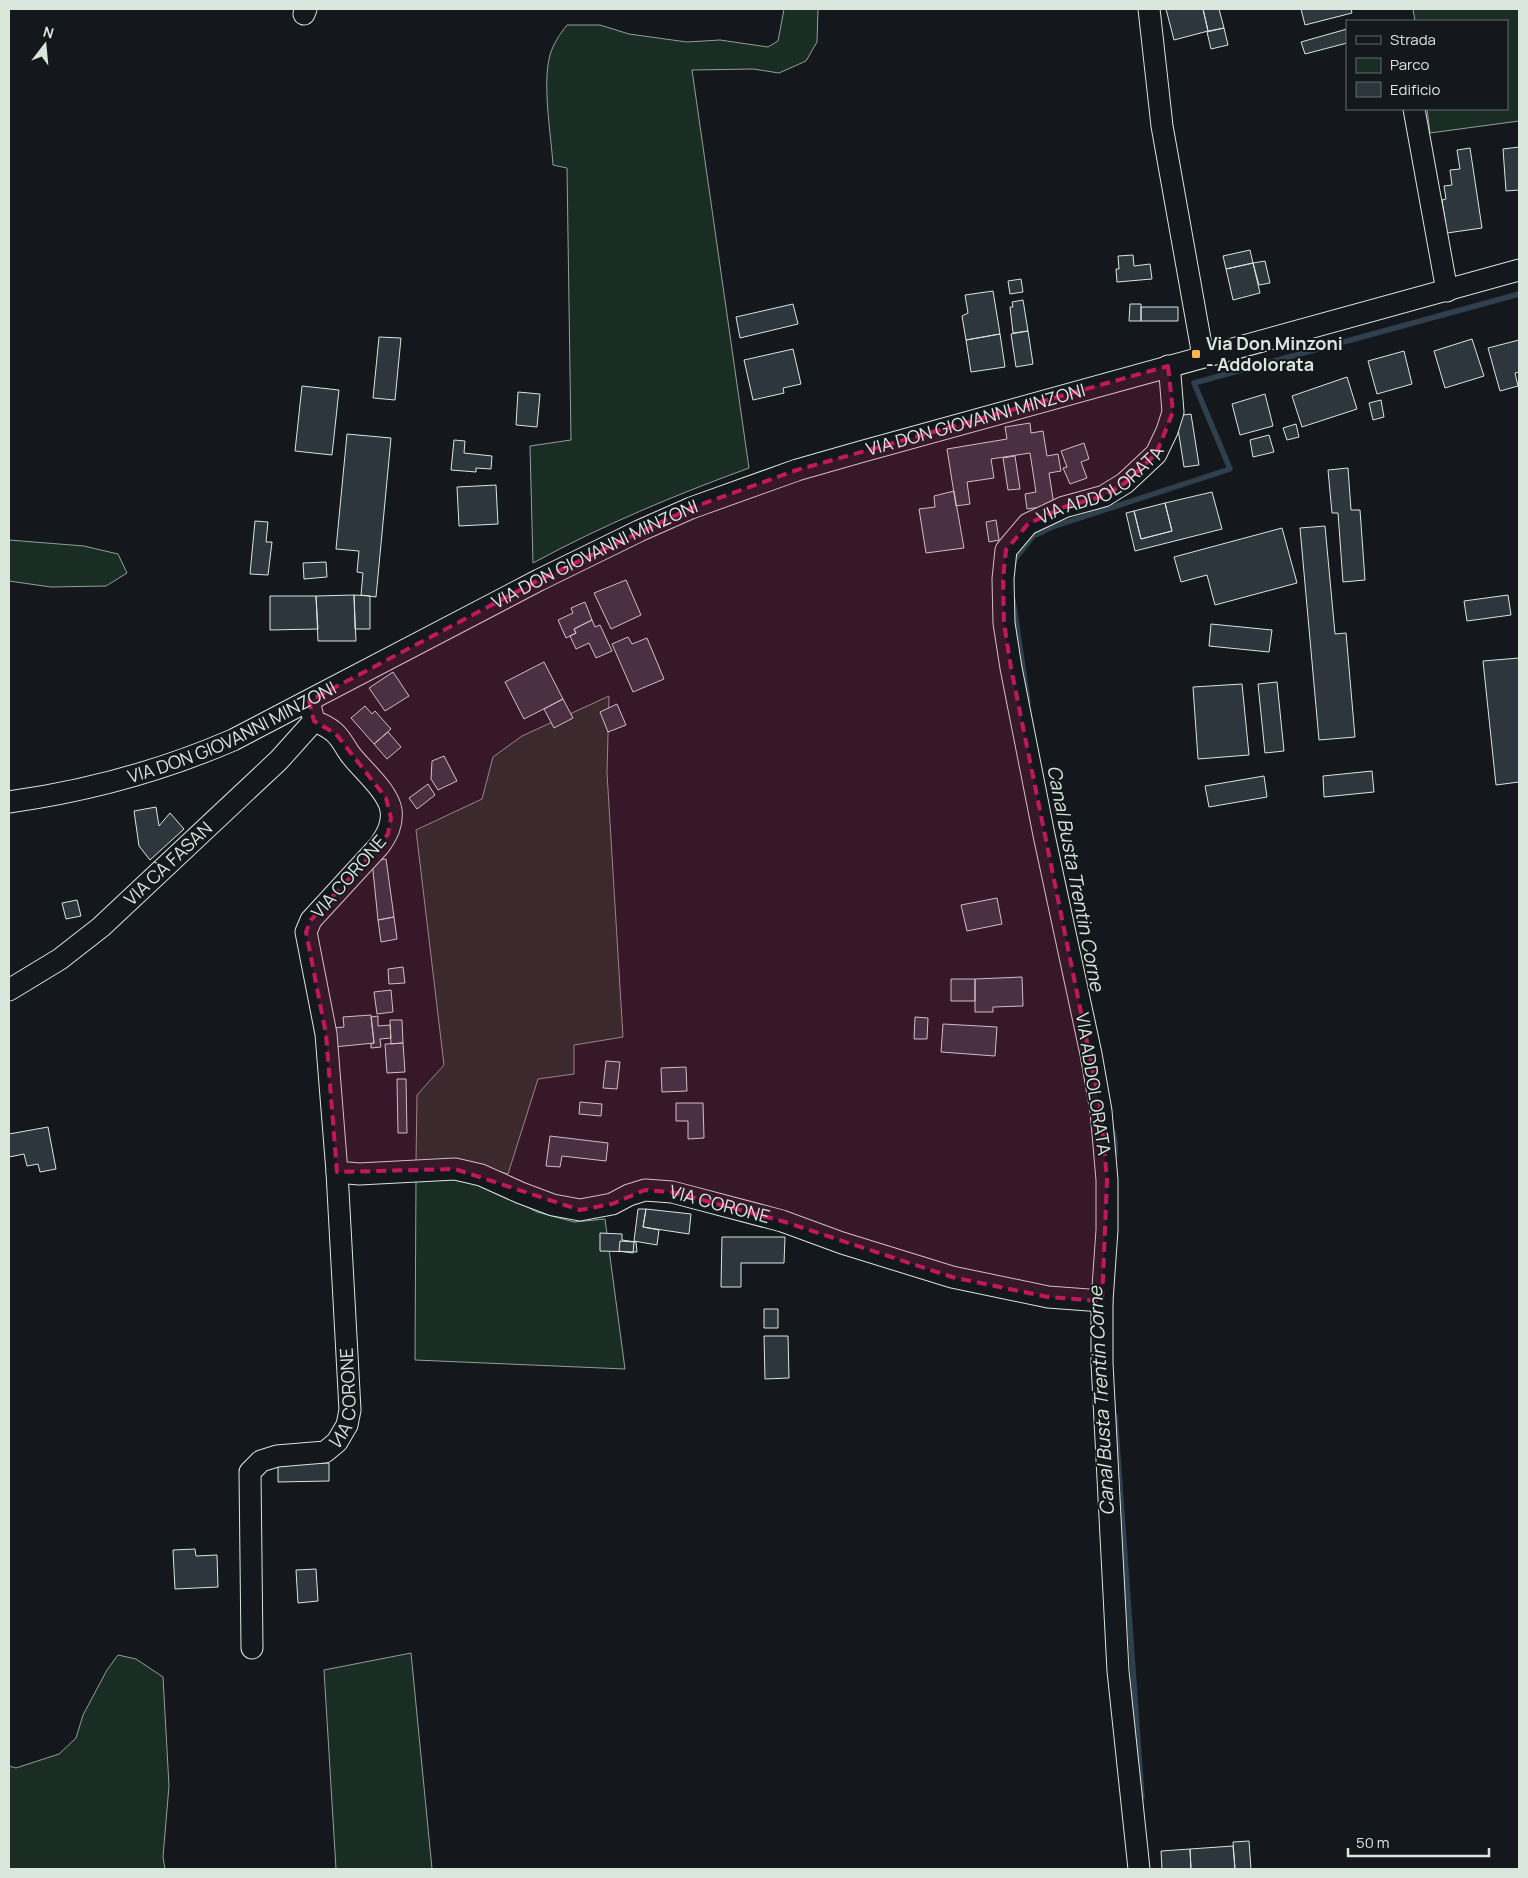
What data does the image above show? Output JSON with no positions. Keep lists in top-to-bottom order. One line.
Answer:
{"streets":{"street":["VIA DON GIOVANNI MINZONI","VIA ADDOLORATA","VIA CÀ FASAN","VIA CORONE"]},"crossings":[["VIA DON GIOVANNI MINZONI","VIA ADDOLORATA"],["VIA DON GIOVANNI MINZONI","VIA CÀ FASAN"],["VIA DON GIOVANNI MINZONI","VIA CORONE"],["VIA ADDOLORATA","VIA CORONE"],["VIA CÀ FASAN","VIA CORONE"]],"water":["Canal Busta Trentin Corne"],"places":{"transit":["Via Don Minzoni - Addolorata"]},"legend":["Strada","Parco","Edificio"],"scale_bar":"50 m","north":"top"}
